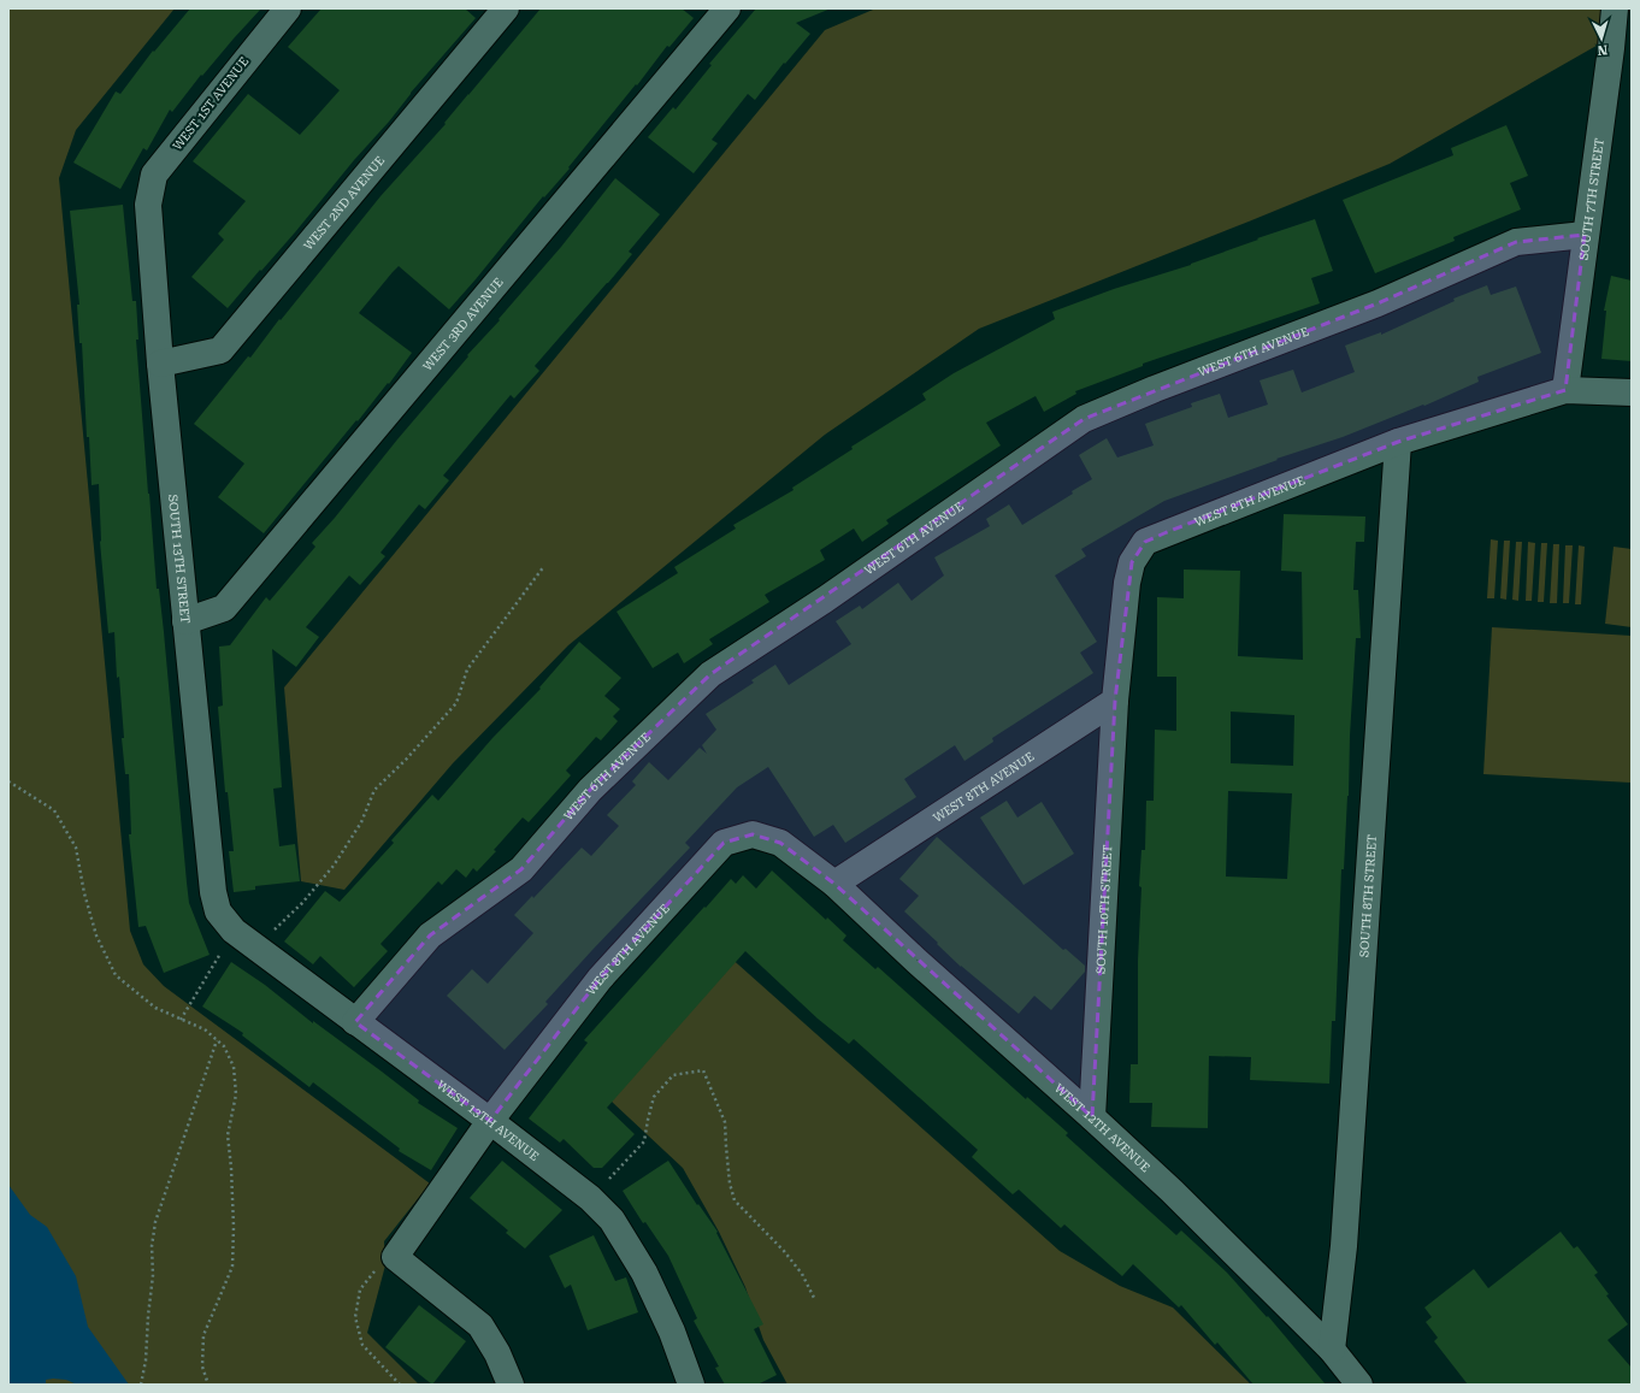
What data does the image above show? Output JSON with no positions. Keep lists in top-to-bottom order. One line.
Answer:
{"streets":{"street":["WEST 1ST AVENUE","SOUTH 7TH STREET","WEST 2ND AVENUE","WEST 3RD AVENUE","WEST 6TH AVENUE","WEST 8TH AVENUE","SOUTH 13TH STREET","SOUTH 8TH STREET","SOUTH 10TH STREET","WEST 13TH AVENUE","WEST 12TH AVENUE"]},"crossings":[["WEST 1ST AVENUE","SOUTH 13TH STREET"],["SOUTH 7TH STREET","WEST 6TH AVENUE"],["SOUTH 7TH STREET","WEST 8TH AVENUE"],["WEST 2ND AVENUE","SOUTH 13TH STREET"],["WEST 3RD AVENUE","SOUTH 13TH STREET"],["WEST 6TH AVENUE","WEST 13TH AVENUE"],["WEST 8TH AVENUE","SOUTH 8TH STREET"],["WEST 8TH AVENUE","SOUTH 10TH STREET"],["WEST 8TH AVENUE","WEST 13TH AVENUE"],["WEST 8TH AVENUE","WEST 12TH AVENUE"],["SOUTH 13TH STREET","WEST 13TH AVENUE"],["SOUTH 8TH STREET","WEST 12TH AVENUE"],["SOUTH 10TH STREET","WEST 12TH AVENUE"]],"north":"bottom"}
